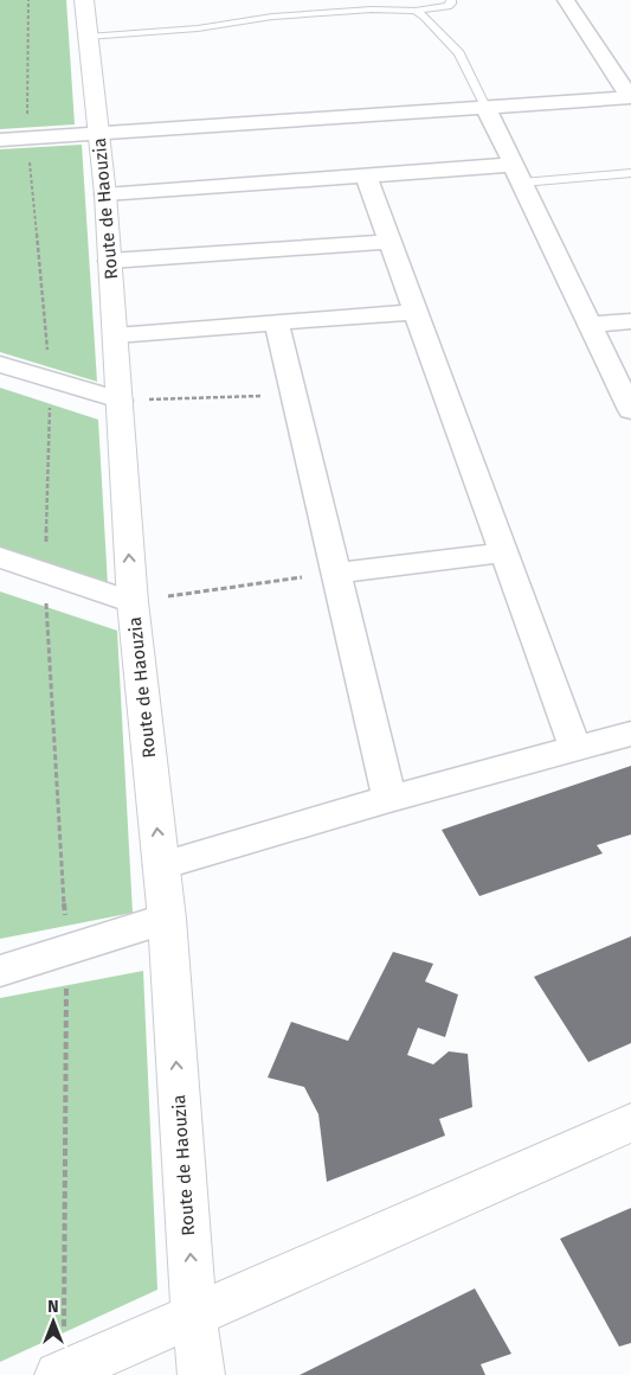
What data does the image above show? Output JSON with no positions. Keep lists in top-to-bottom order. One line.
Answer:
{"streets":{"street":["Route de Haouzia"]},"north":"top"}
